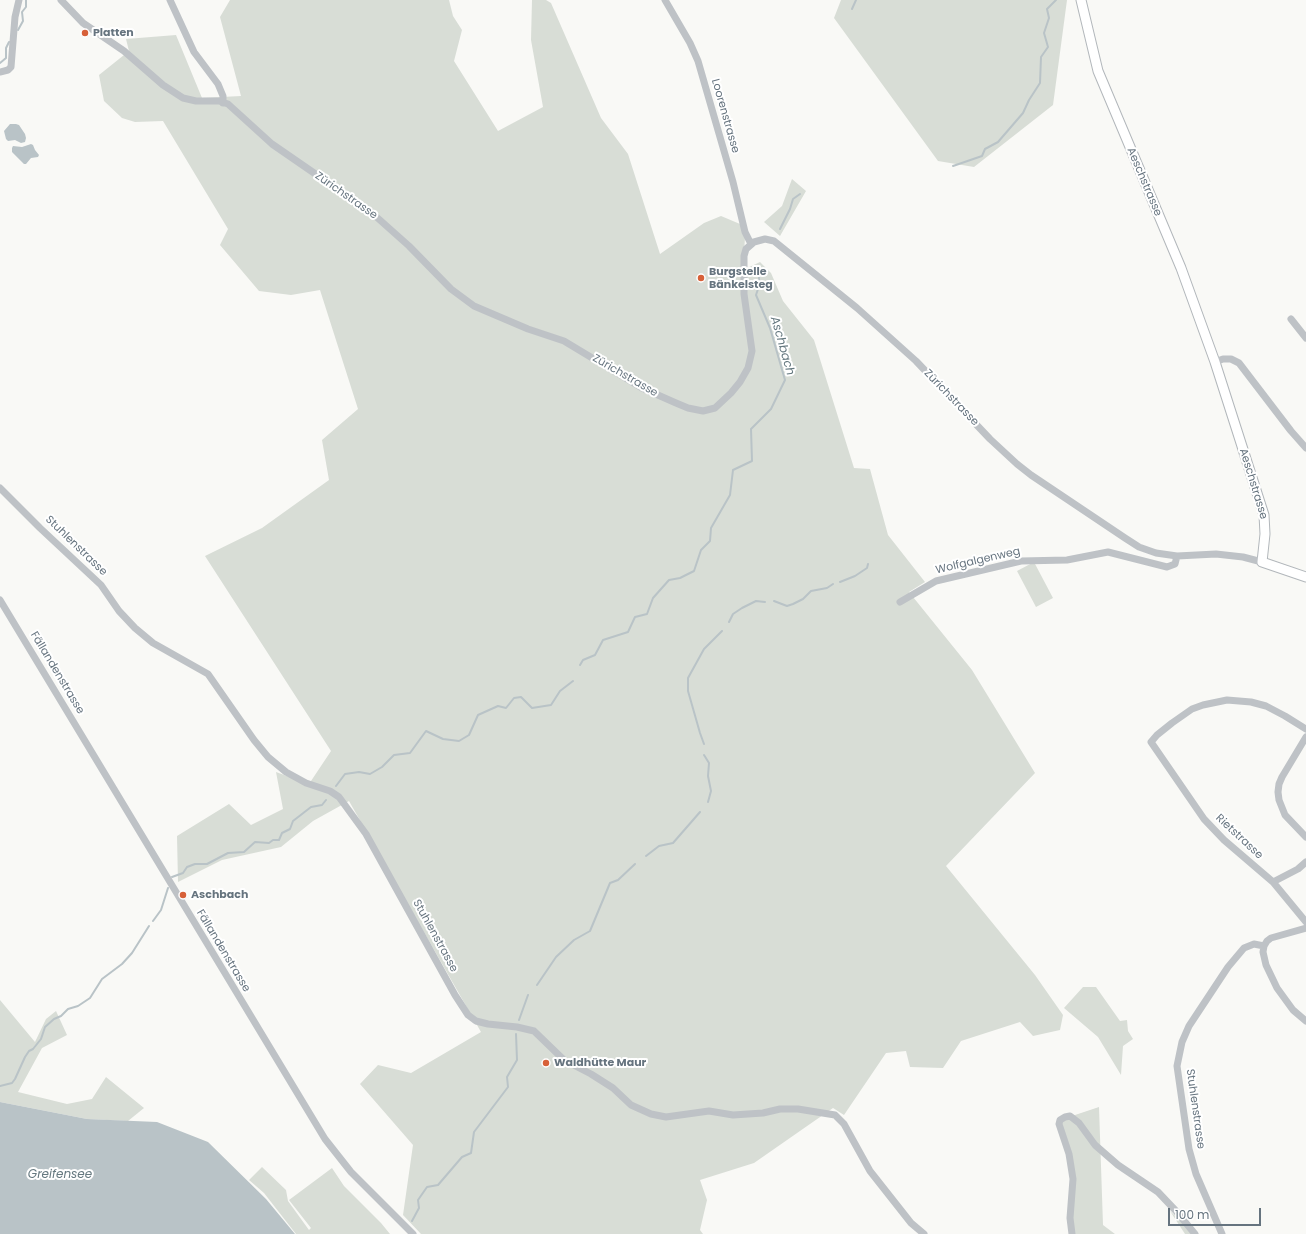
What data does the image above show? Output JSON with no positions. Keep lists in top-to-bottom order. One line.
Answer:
{"streets":{"main road":["Aeschstrasse","Zürichstrasse"],"street":["Loorenstrasse","Stuhlenstrasse","Wolfgalgenweg","Fällandenstrasse","Rietstrasse"]},"crossings":[["Loorenstrasse","Zürichstrasse"],["Aeschstrasse","Zürichstrasse"],["Zürichstrasse","Wolfgalgenweg"]],"water":["Aschbach","Greifensee"],"places":["Platten","Burgstelle Bänkelsteg","Aschbach","Waldhütte Maur"],"scale_bar":"100 m"}
